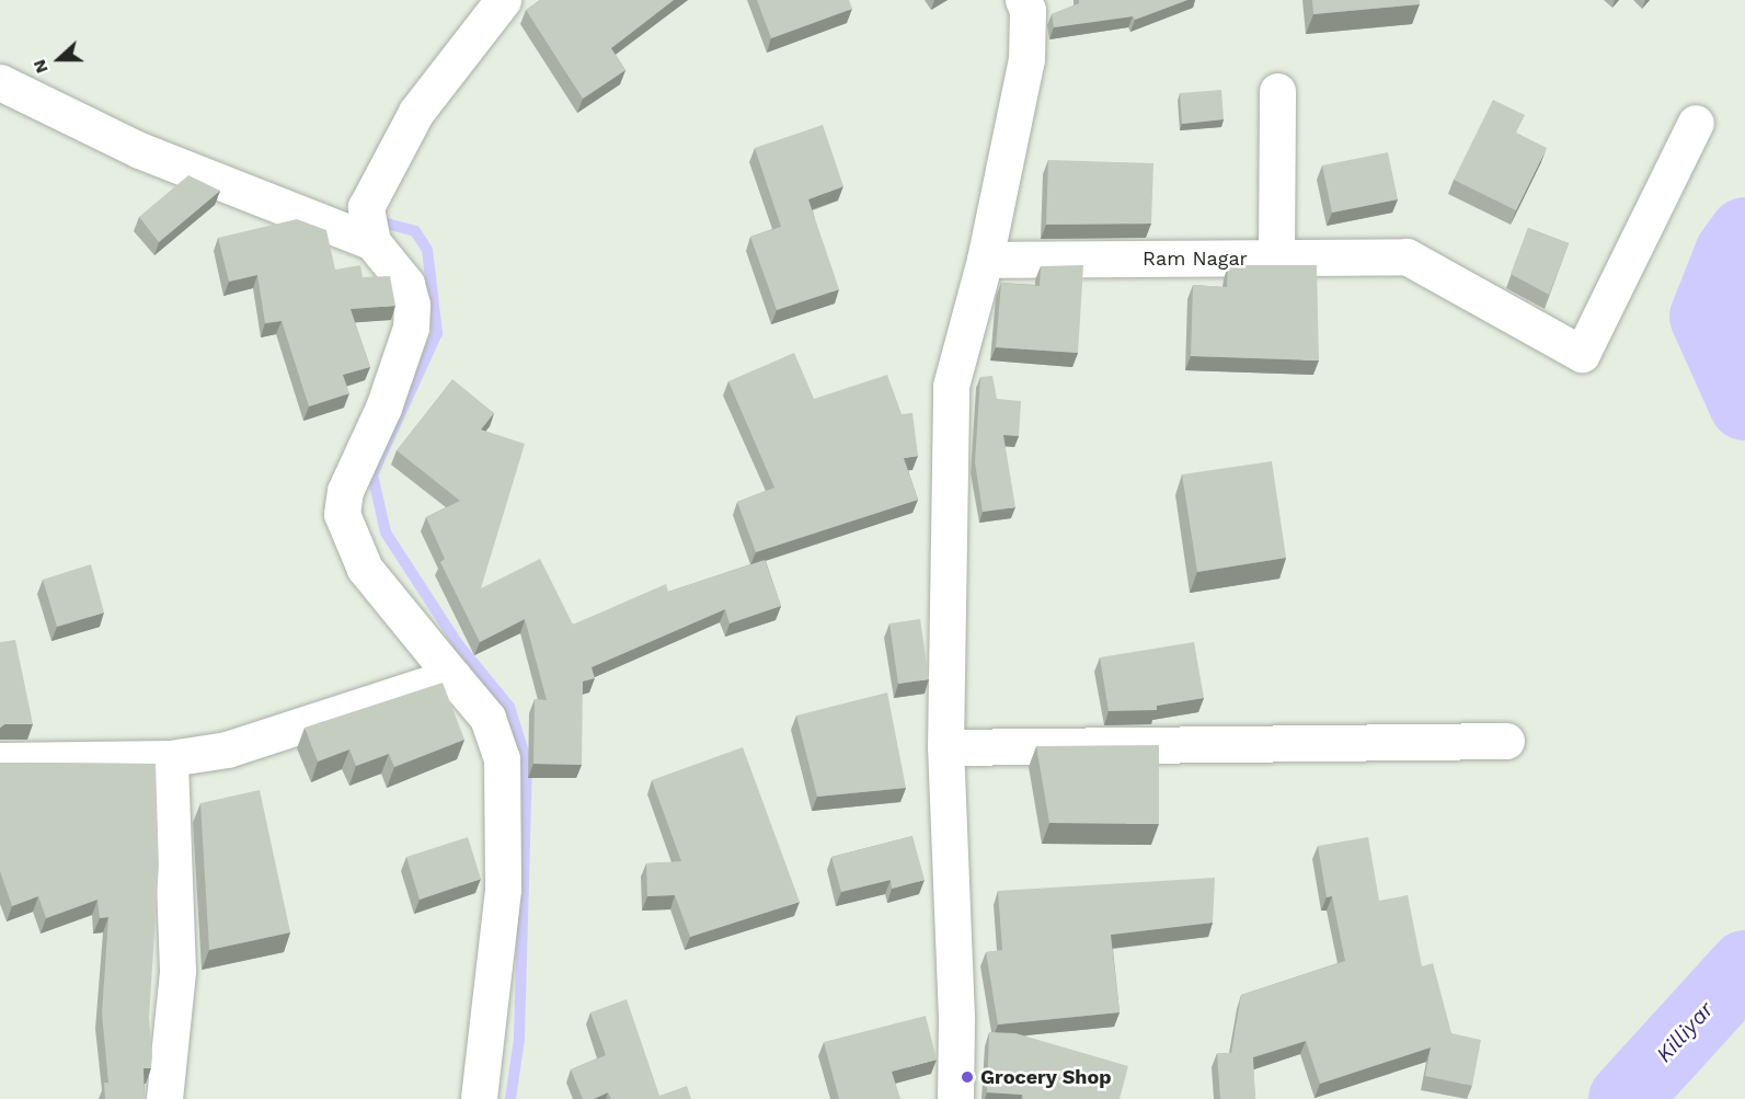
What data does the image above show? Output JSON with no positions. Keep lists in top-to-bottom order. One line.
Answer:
{"streets":{"street":["Ram Nagar"]},"water":["Killiyar"],"places":["Grocery Shop"],"north":"left"}
